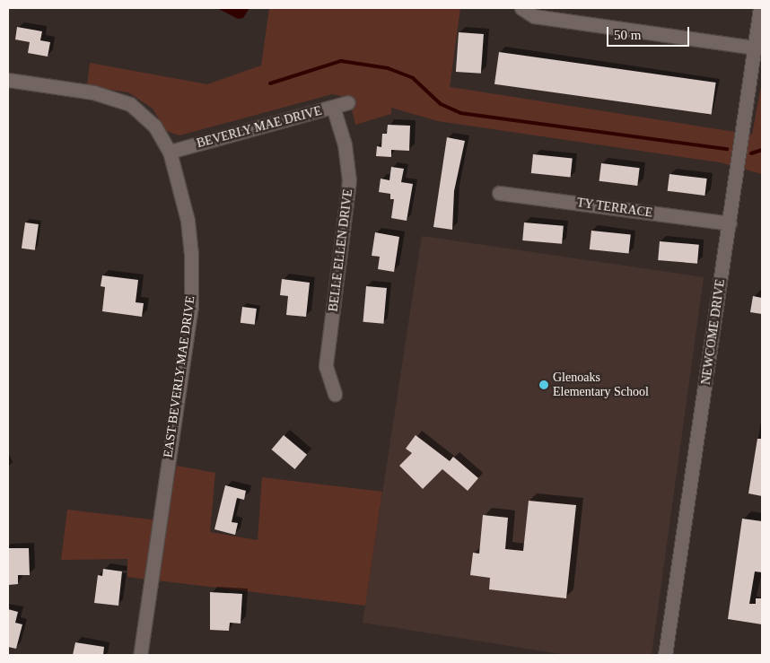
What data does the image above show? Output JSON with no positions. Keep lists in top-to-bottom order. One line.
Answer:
{"streets":{"street":["BEVERLY MAE DRIVE","TY TERRACE","BELLE ELLEN DRIVE","NEWCOME DRIVE","EAST BEVERLY MAE DRIVE"]},"crossings":[["BEVERLY MAE DRIVE","BELLE ELLEN DRIVE"],["BEVERLY MAE DRIVE","EAST BEVERLY MAE DRIVE"],["TY TERRACE","NEWCOME DRIVE"]],"places":["Glenoaks Elementary School"],"scale_bar":"50 m"}
